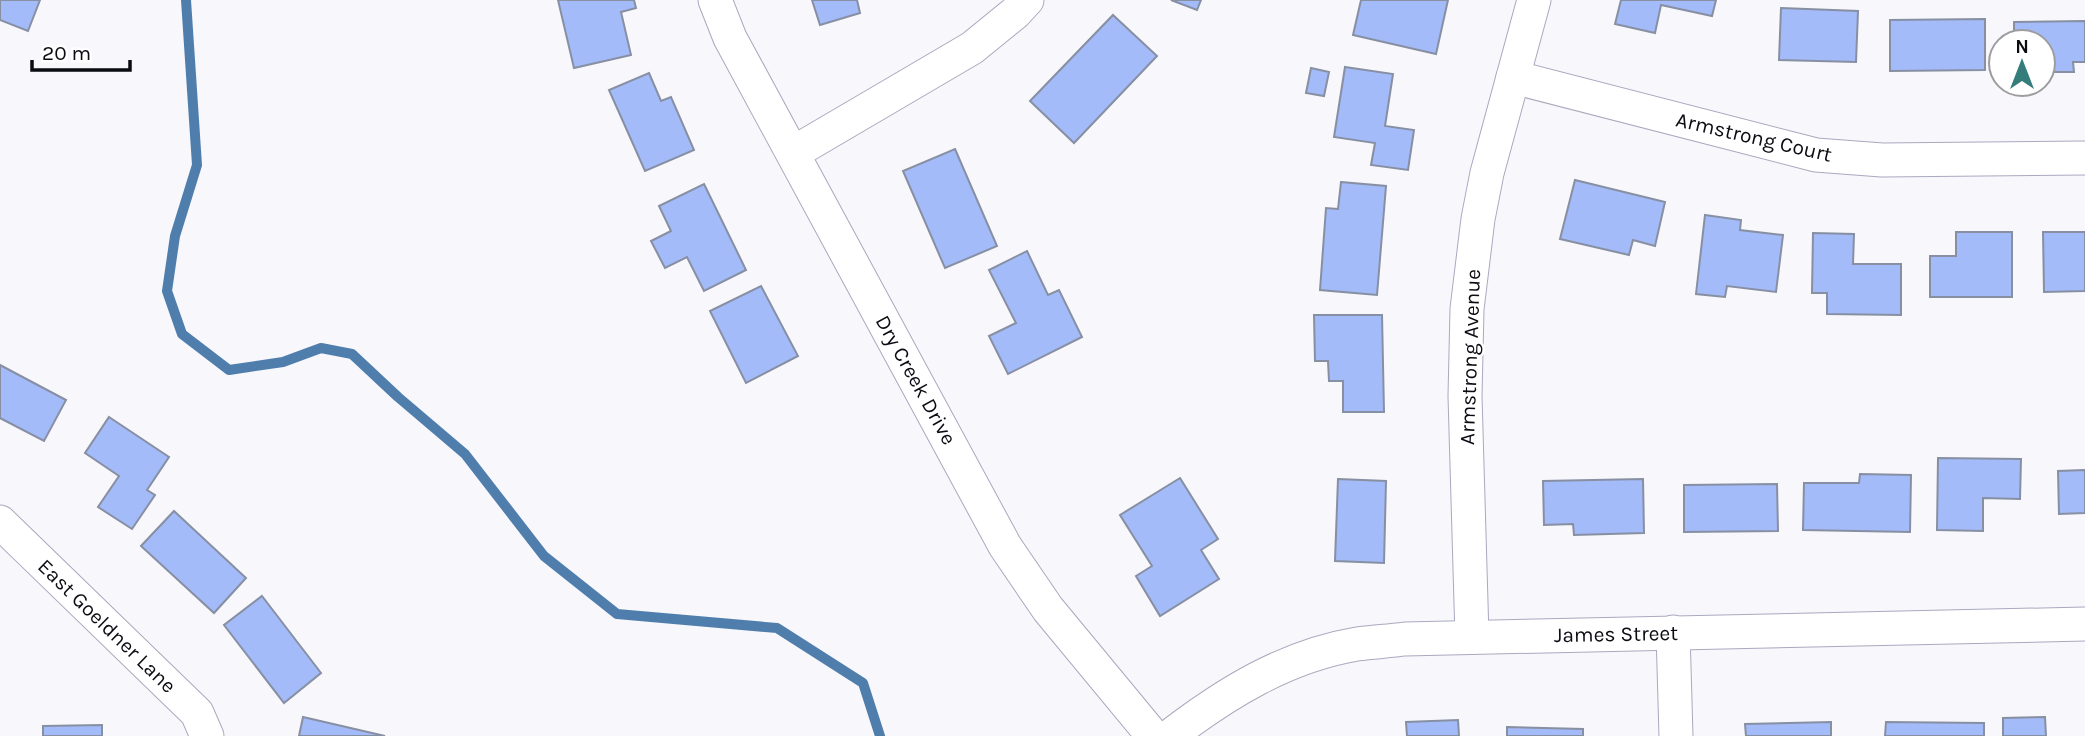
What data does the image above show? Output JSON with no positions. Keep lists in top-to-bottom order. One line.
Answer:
{"streets":{"street":["Armstrong Court","Armstrong Avenue","Dry Creek Drive","East Goeldner Lane","James Street"]},"crossings":[["Armstrong Court","Armstrong Avenue"],["Armstrong Avenue","James Street"]],"scale_bar":"20 m","north":"top"}
